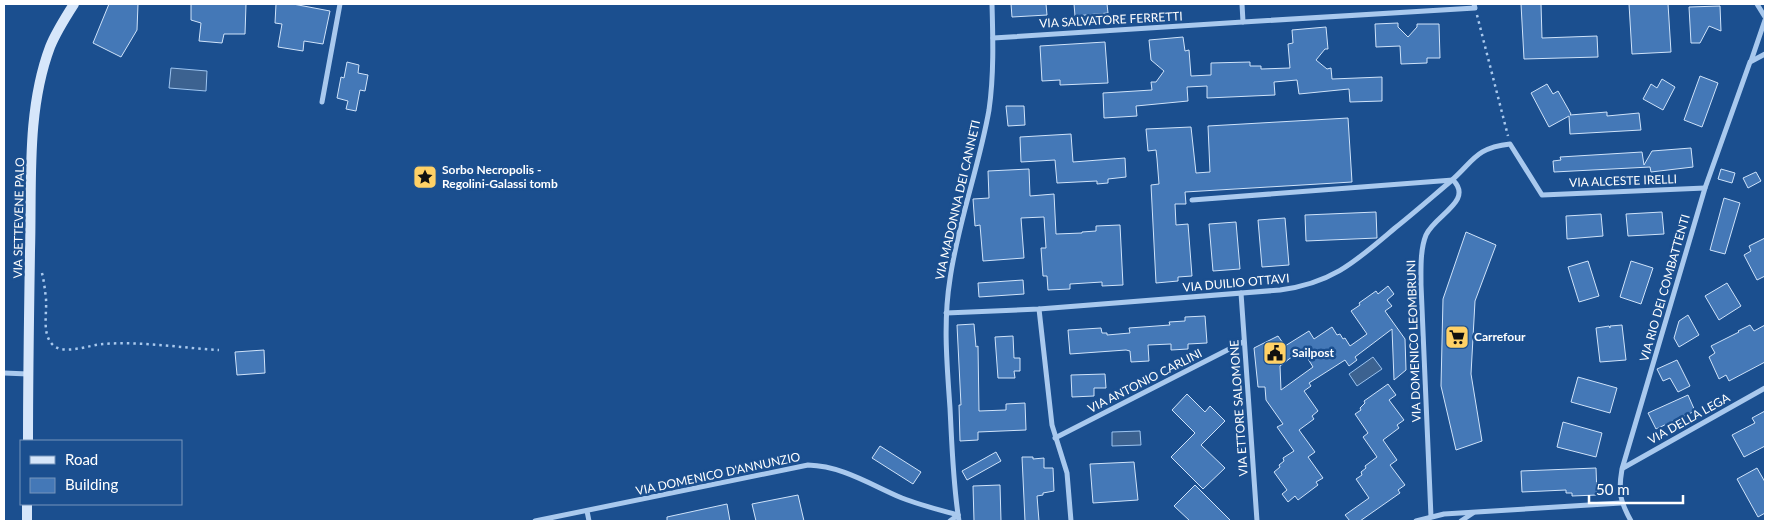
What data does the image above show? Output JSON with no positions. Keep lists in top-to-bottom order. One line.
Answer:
{"streets":{"street":["VIA SALVATORE FERRETTI","VIA ALCESTE IRELLI","VIA MADONNA DEI CANNETI","VIA SETTEVENE PALO","VIA DUILIO OTTAVI","VIA RIO DEI COMBATTENTI","VIA DOMENICO LEOMBRUNI","VIA ANTONIO CARLINI","VIA ETTORE SALOMONE","VIA DELLA LEGA","VIA DOMENICO D'ANNUNZIO"]},"crossings":[["VIA SALVATORE FERRETTI","VIA MADONNA DEI CANNETI"],["VIA ALCESTE IRELLI","VIA DUILIO OTTAVI"],["VIA ALCESTE IRELLI","VIA RIO DEI COMBATTENTI"],["VIA MADONNA DEI CANNETI","VIA DUILIO OTTAVI"],["VIA MADONNA DEI CANNETI","VIA DOMENICO D'ANNUNZIO"],["VIA DUILIO OTTAVI","VIA DOMENICO LEOMBRUNI"],["VIA DUILIO OTTAVI","VIA ETTORE SALOMONE"],["VIA RIO DEI COMBATTENTI","VIA DELLA LEGA"],["VIA ANTONIO CARLINI","VIA ETTORE SALOMONE"]],"places":{"place":["Sorbo Necropolis - Regolini-Galassi tomb"],"supermarket":["Carrefour"],"public building":["Sailpost"]},"legend":["Road","Building"],"scale_bar":"50 m"}
